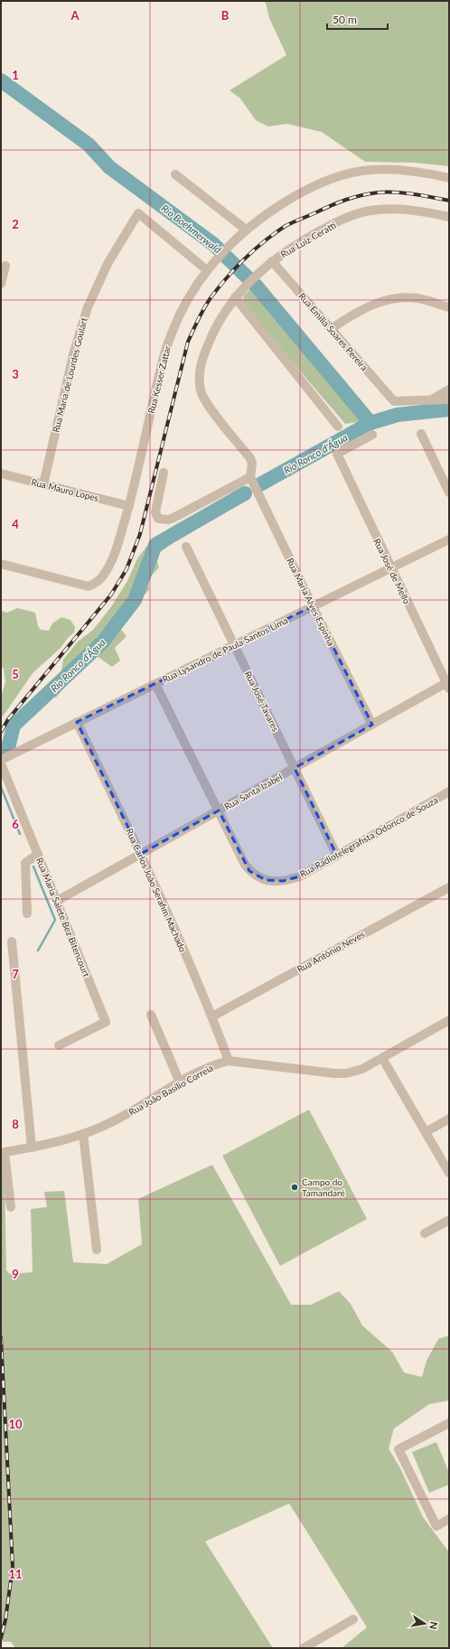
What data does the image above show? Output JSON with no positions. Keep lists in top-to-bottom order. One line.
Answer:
{"streets":{"street":["Rua Luiz Ceratti","Rua Emília Soares Pereira","Rua Maria de Lourdes Goulart","Rua Kesser Zattar","Rua Mauro Lopes","Rua José de Mello","Rua Maria Alves Espinha","Rua Lysandro de Paula Santos Lima","Rua José Tavares","Rua Santa Izabel","Rua Radiotelegrafista Odorico de Souza","Rua Carlos João Serafim Machado","Rua Maria Salete Bez Bitencourt","Rua Antônio Neves","Rua João Basílio Correia"]},"crossings":[["Rua Luiz Ceratti","Rua Emília Soares Pereira"],["Rua Luiz Ceratti","Rua Maria Alves Espinha"],["Rua Maria de Lourdes Goulart","Rua Kesser Zattar"],["Rua Maria de Lourdes Goulart","Rua Mauro Lopes"],["Rua Kesser Zattar","Rua Mauro Lopes"],["Rua José de Mello","Rua Lysandro de Paula Santos Lima"],["Rua José de Mello","Rua Santa Izabel"],["Rua Maria Alves Espinha","Rua Lysandro de Paula Santos Lima"],["Rua Maria Alves Espinha","Rua Santa Izabel"],["Rua Lysandro de Paula Santos Lima","Rua José Tavares"],["Rua Lysandro de Paula Santos Lima","Rua Carlos João Serafim Machado"],["Rua José Tavares","Rua Santa Izabel"],["Rua José Tavares","Rua Radiotelegrafista Odorico de Souza"],["Rua Santa Izabel","Rua Radiotelegrafista Odorico de Souza"],["Rua Santa Izabel","Rua Carlos João Serafim Machado"],["Rua Santa Izabel","Rua Maria Salete Bez Bitencourt"],["Rua Carlos João Serafim Machado","Rua Antônio Neves"],["Rua Carlos João Serafim Machado","Rua João Basílio Correia"]],"water":["Rio Boehmerwald","Rio Ronco d'Água"],"places":["Campo do Tamandaré"],"scale_bar":"50 m","north":"right","grid":{"columns":["A","B"],"rows":["1","2","3","4","5","6","7","8","9","10","11"]}}
